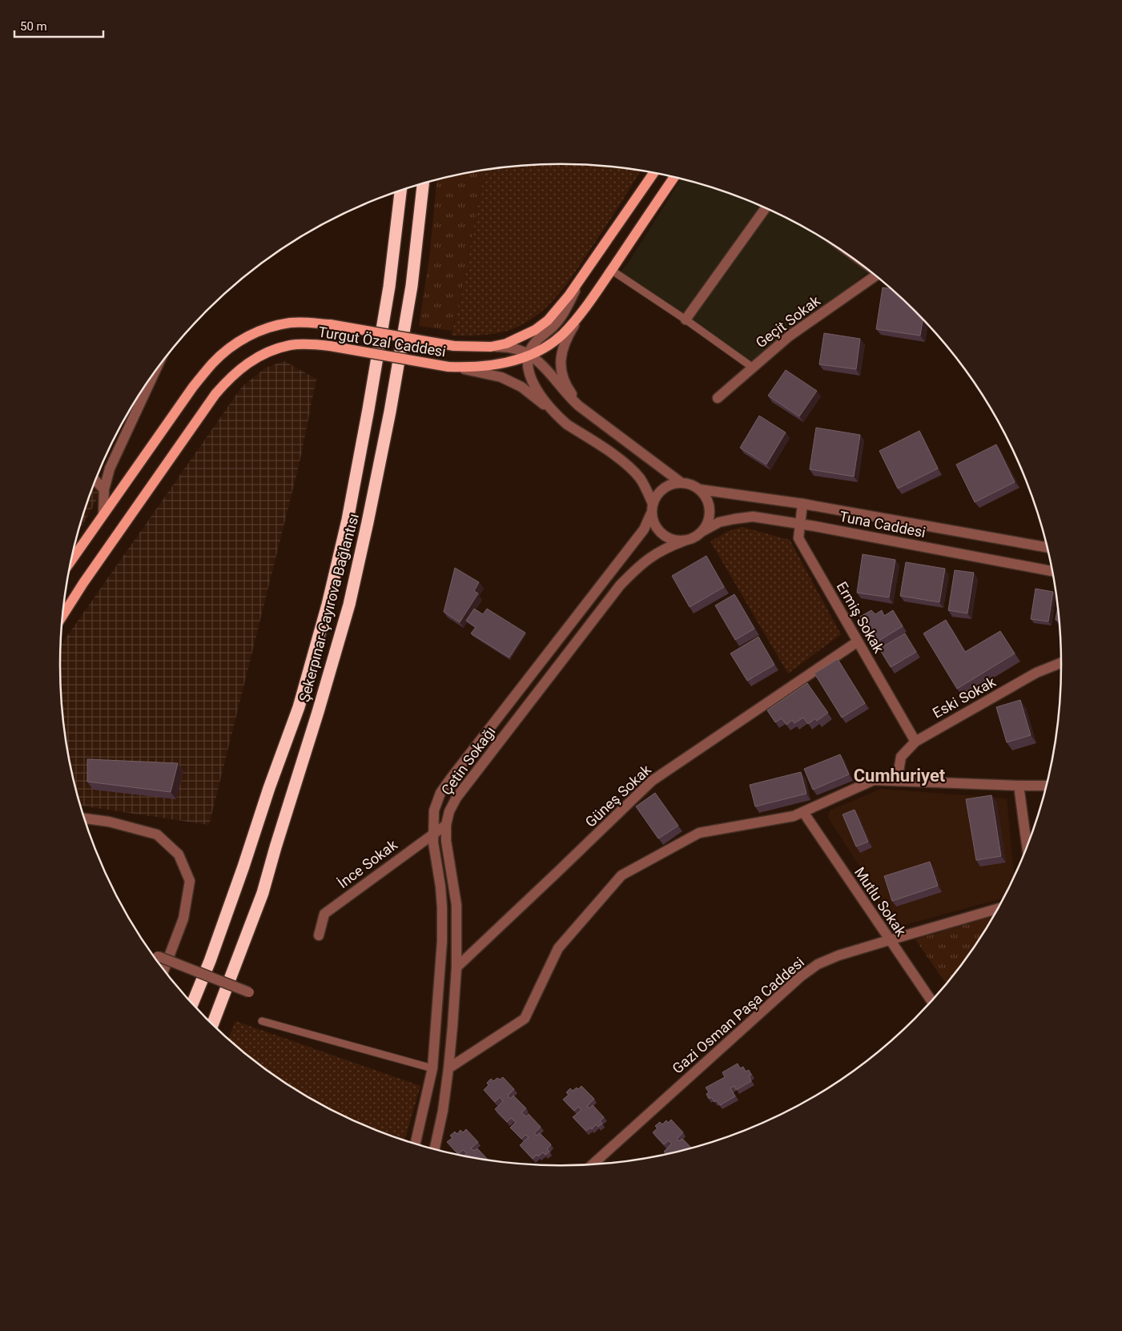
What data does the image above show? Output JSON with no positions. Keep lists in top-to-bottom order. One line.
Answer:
{"streets":{"highway":["Şekerpınar-Çayırova Bağlantısı"],"main road":["Turgut Özal Caddesi"],"street":["Geçit Sokak","Tuna Caddesi","Ermiş Sokak","Eski Sokak","Çetin Sokağı","Güneş Sokak","İnce Sokak","Mutlu Sokak","Gazi Osman Paşa Caddesi"]},"crossings":[["Tuna Caddesi","Ermiş Sokak"],["Tuna Caddesi","Çetin Sokağı"],["Ermiş Sokak","Eski Sokak"],["Ermiş Sokak","Güneş Sokak"],["Çetin Sokağı","Güneş Sokak"],["Çetin Sokağı","İnce Sokak"],["Mutlu Sokak","Gazi Osman Paşa Caddesi"]],"districts":["Cumhuriyet"],"scale_bar":"50 m"}
